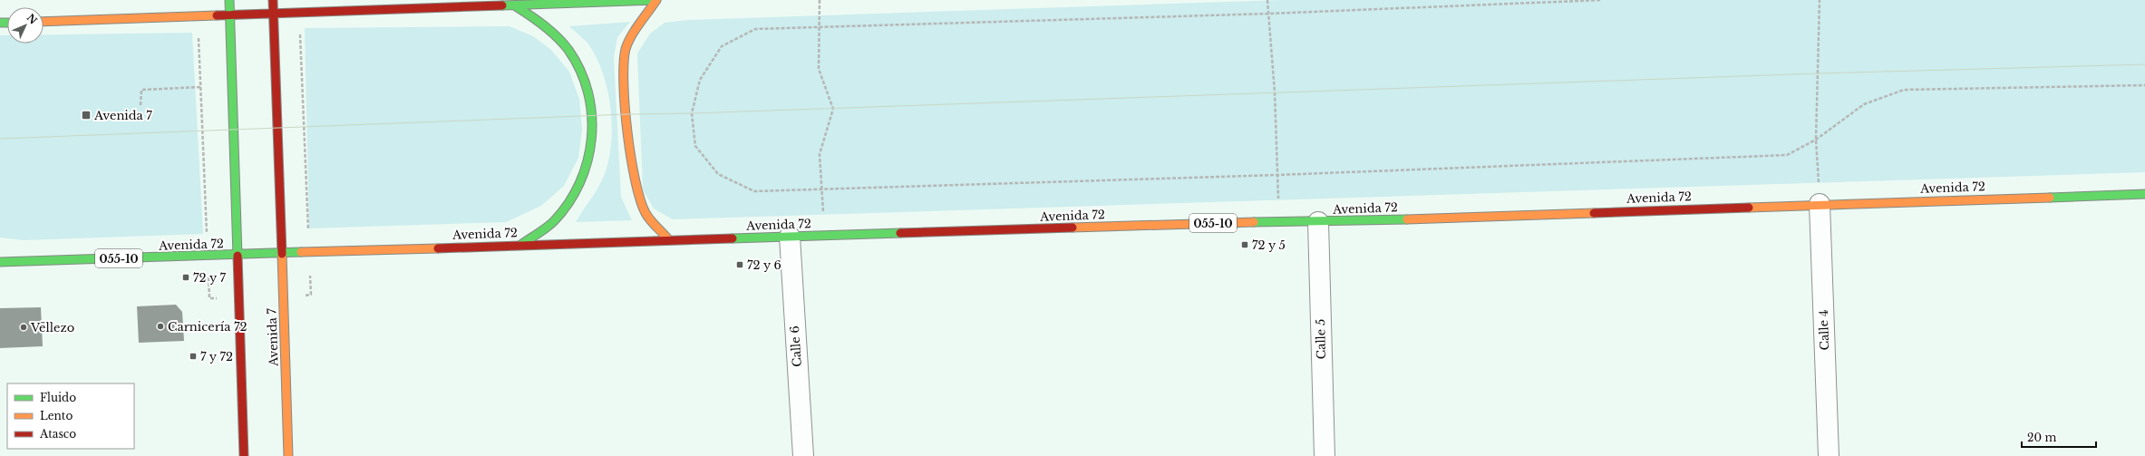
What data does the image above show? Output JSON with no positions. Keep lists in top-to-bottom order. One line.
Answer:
{"streets":{"main road":["Avenida 72","055-10","Avenida 7"],"street":["Calle 4","Calle 5","Calle 6"]},"crossings":[["Avenida 72","Calle 4"],["Avenida 72","Avenida 7"],["Avenida 72","Calle 5"],["Avenida 72","Calle 6"]],"places":{"transit":["Avenida 7","72 y 5","72 y 6","72 y 7","7 y 72"],"other":["Carnicería 72","Vëllezo"]},"legend":["Fluido","Lento","Atasco"],"scale_bar":"20 m","north":"top right"}
